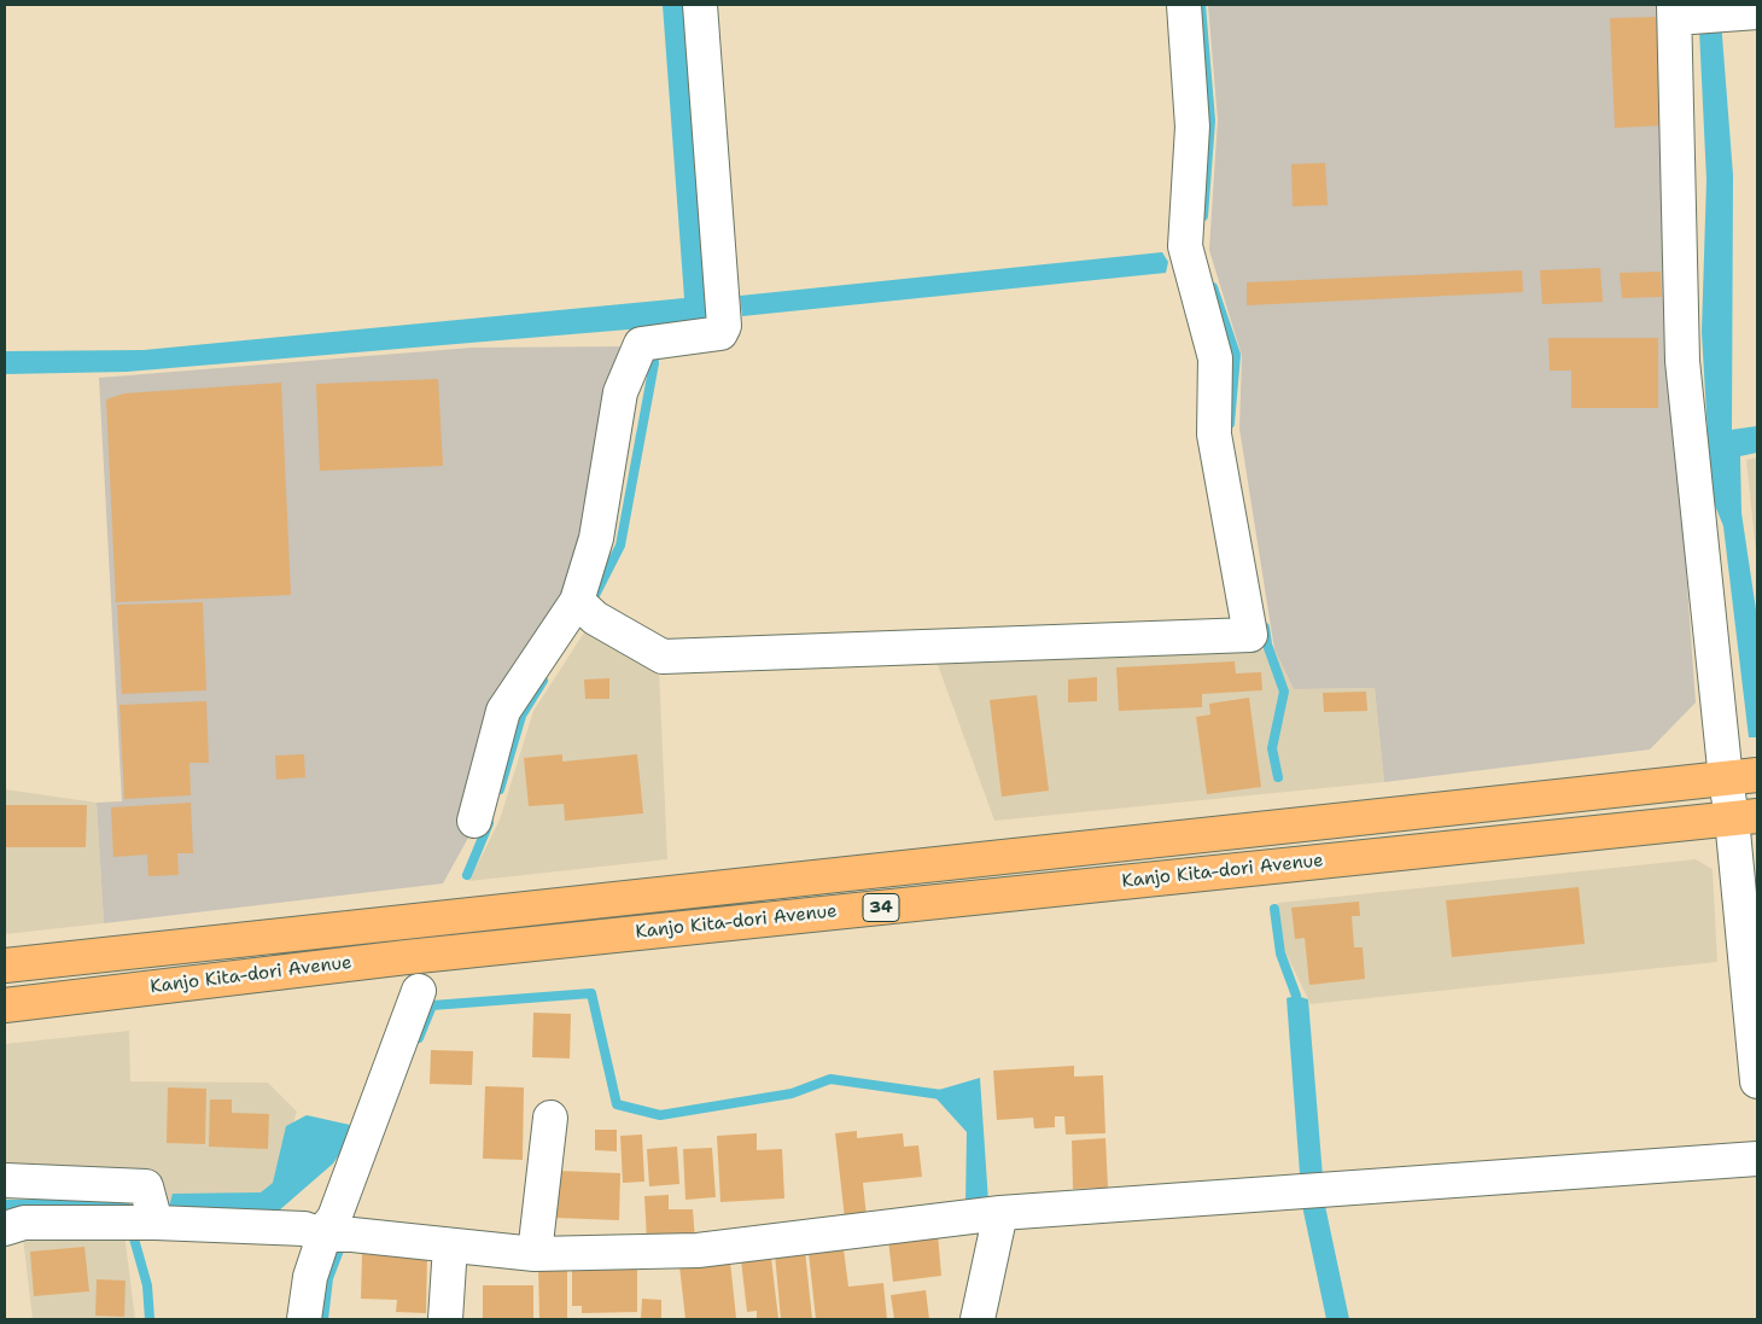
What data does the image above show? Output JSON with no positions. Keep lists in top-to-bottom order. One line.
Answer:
{"streets":{"highway":["Kanjo Kita-dori Avenue","34"]}}
